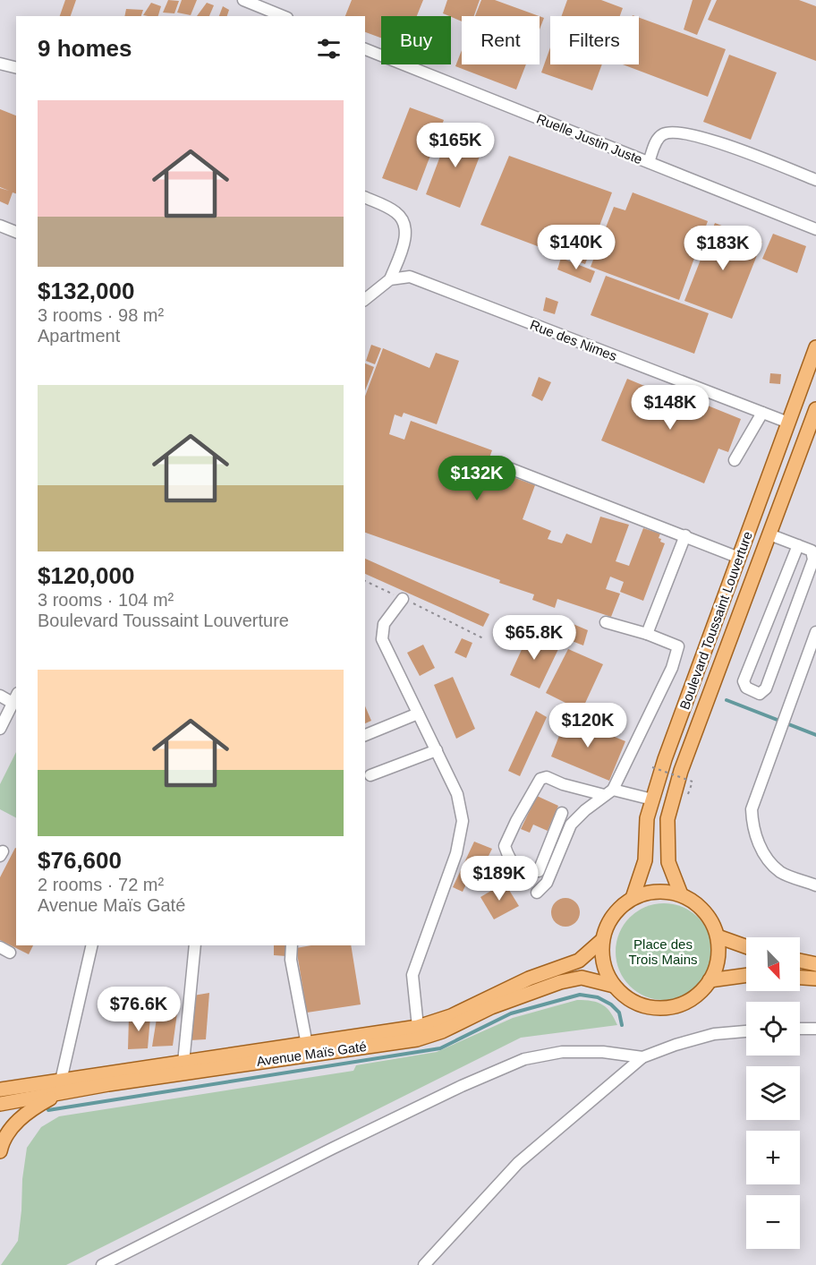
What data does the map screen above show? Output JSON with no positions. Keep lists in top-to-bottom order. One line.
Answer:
{"streets":{"main road":["Boulevard Toussaint Louverture","Avenue Maïs Gaté"],"street":["Ruelle Justin Juste","Rue des Nimes"]},"crossings":[["Rue des Nimes","Boulevard Toussaint Louverture"],["Boulevard Toussaint Louverture","Avenue Maïs Gaté"]],"parks":["Place des Trois Mains"],"north":"bottom right","page":{"chip":["Buy","Rent","Filters"],"heading":"9 homes","list":[{"name":"$132,000","note":"3 rooms · 98 m² · Apartment"},{"name":"$120,000","note":"3 rooms · 104 m² · Boulevard Toussaint Louverture"},{"name":"$76,600","note":"2 rooms · 72 m² · Avenue Maïs Gaté"}],"price":["$165K","$140K","$183K","$148K","$132K","$65.8K","$120K","$189K","$76.6K"],"map_buttons":["+","−"]}}
